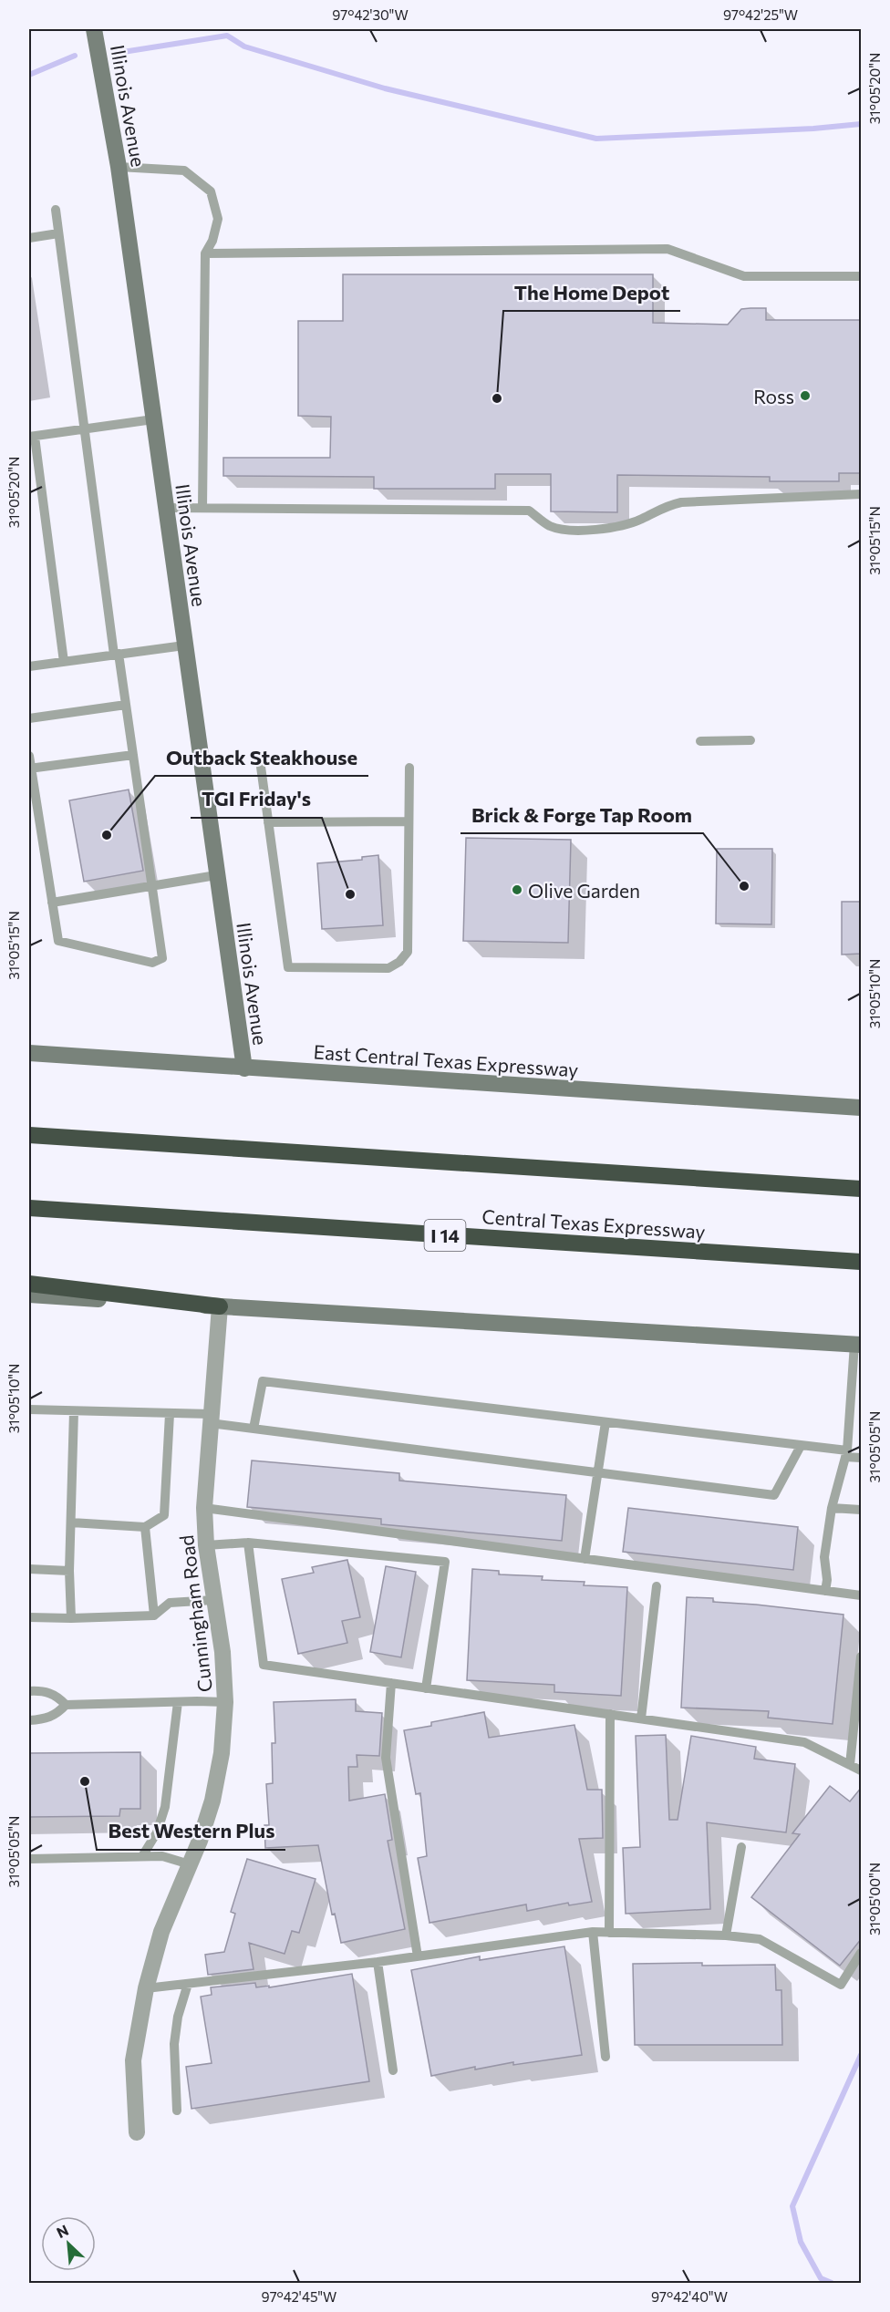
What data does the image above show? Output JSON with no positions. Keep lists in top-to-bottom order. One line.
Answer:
{"streets":{"highway":["Central Texas Expressway","I 14"],"main road":["Illinois Avenue","East Central Texas Expressway"],"street":["Cunningham Road"]},"crossings":[["Illinois Avenue","East Central Texas Expressway"]],"places":["Ross","The Home Depot","Outback Steakhouse","Brick & Forge Tap Room","Olive Garden","TGI Friday's","Best Western Plus"],"north":"top left","coordinates":["97°42'30\"W","97°42'25\"W","31°05'20\"N","31°05'15\"N","31°05'10\"N","31°05'05\"N","31°05'00\"N","97°42'45\"W","97°42'40\"W"]}
